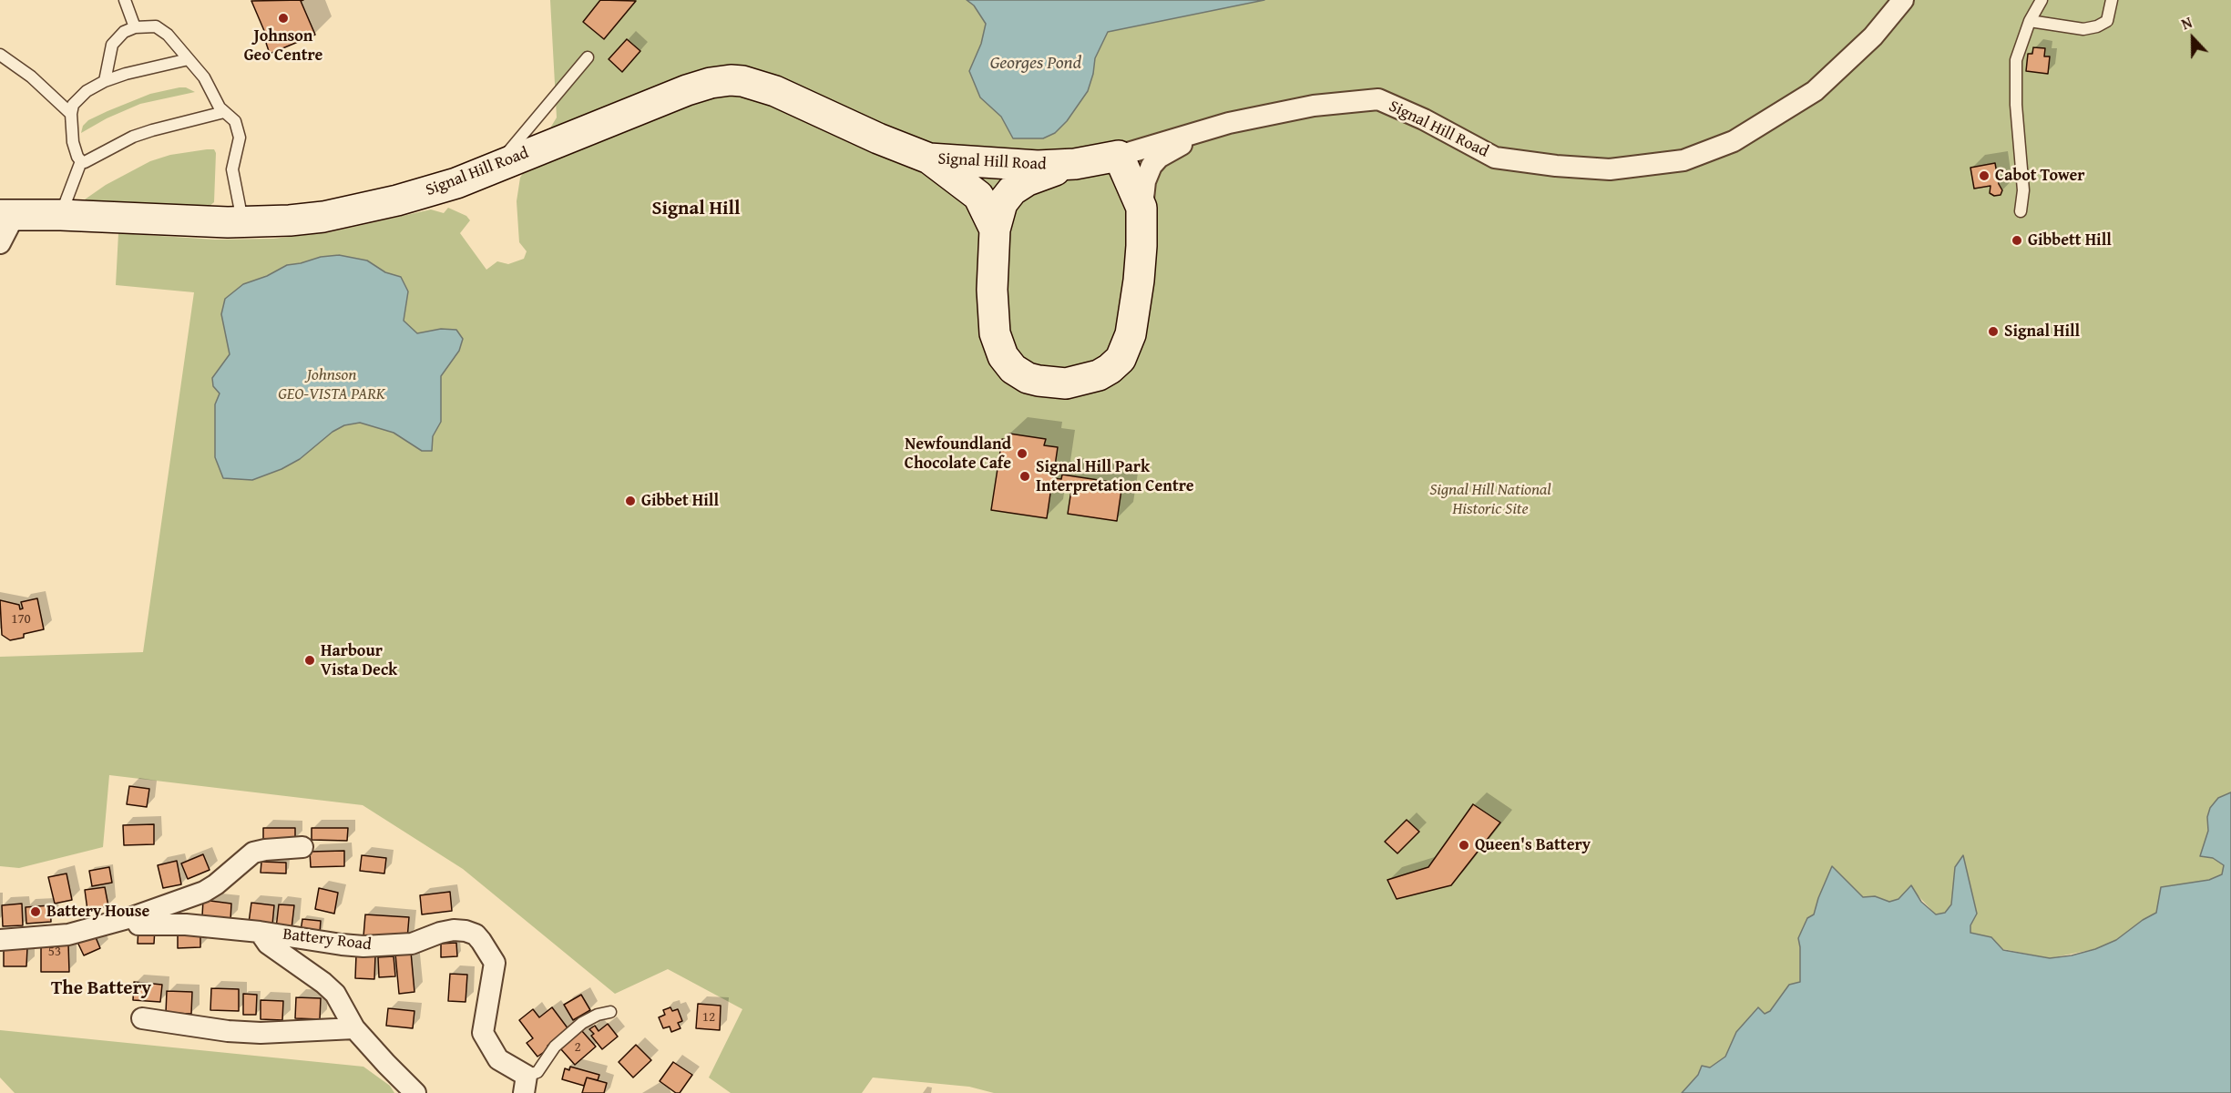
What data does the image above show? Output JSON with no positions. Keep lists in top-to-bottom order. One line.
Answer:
{"streets":{"street":["Signal Hill Road","Battery Road"]},"districts":["Signal Hill","The Battery"],"water":["Georges Pond"],"parks":["Johnson GEO-VISTA PARK","Signal Hill National Historic Site"],"places":["Johnson Geo Centre","Cabot Tower","Gibbett Hill","Signal Hill","Newfoundland Chocolate Cafe","Signal Hill Park Interpretation Centre","Gibbet Hill","Harbour Vista Deck","Queen's Battery","Battery House"],"house_numbers":["170","53","12","2"],"north":"top"}
